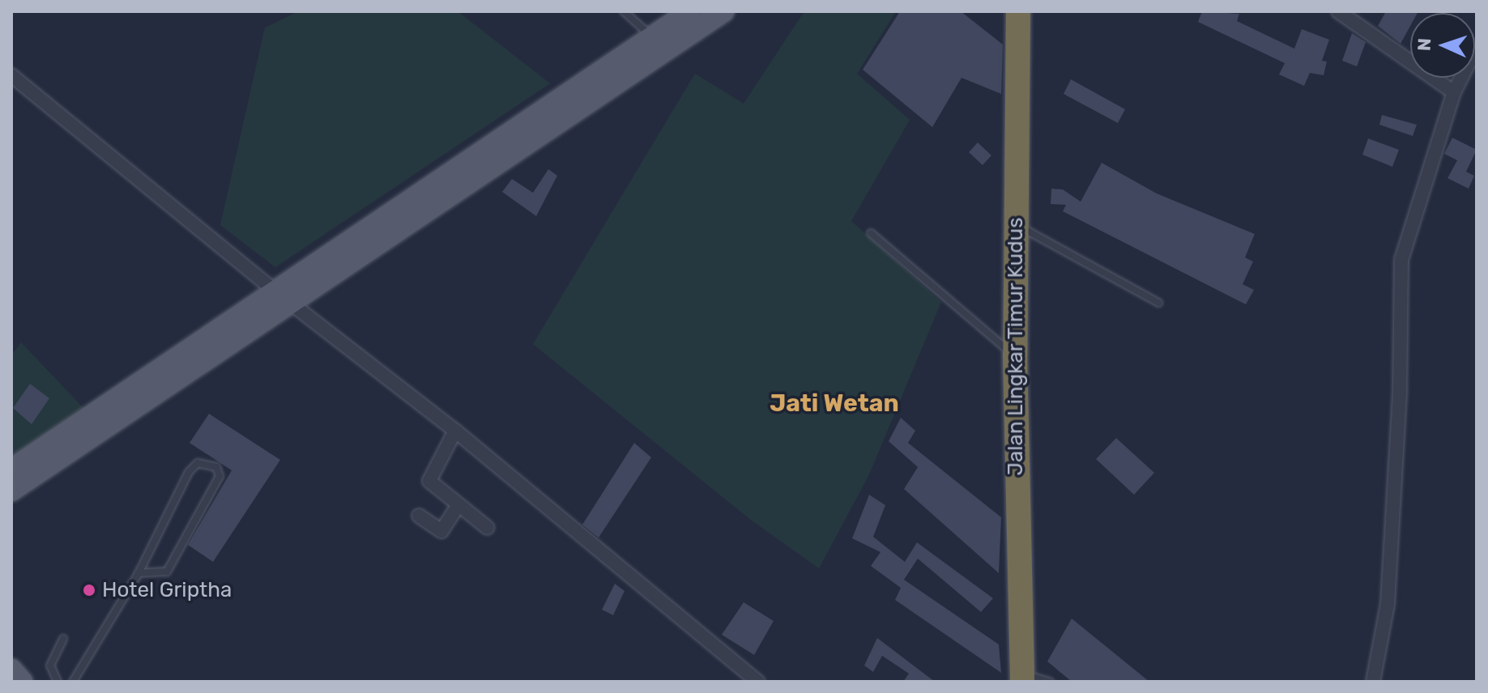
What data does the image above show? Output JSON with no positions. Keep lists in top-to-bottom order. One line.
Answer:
{"streets":{"highway":["Jalan Lingkar Timur Kudus"]},"districts":["Jati Wetan"],"places":["Hotel Griptha"],"north":"left"}
